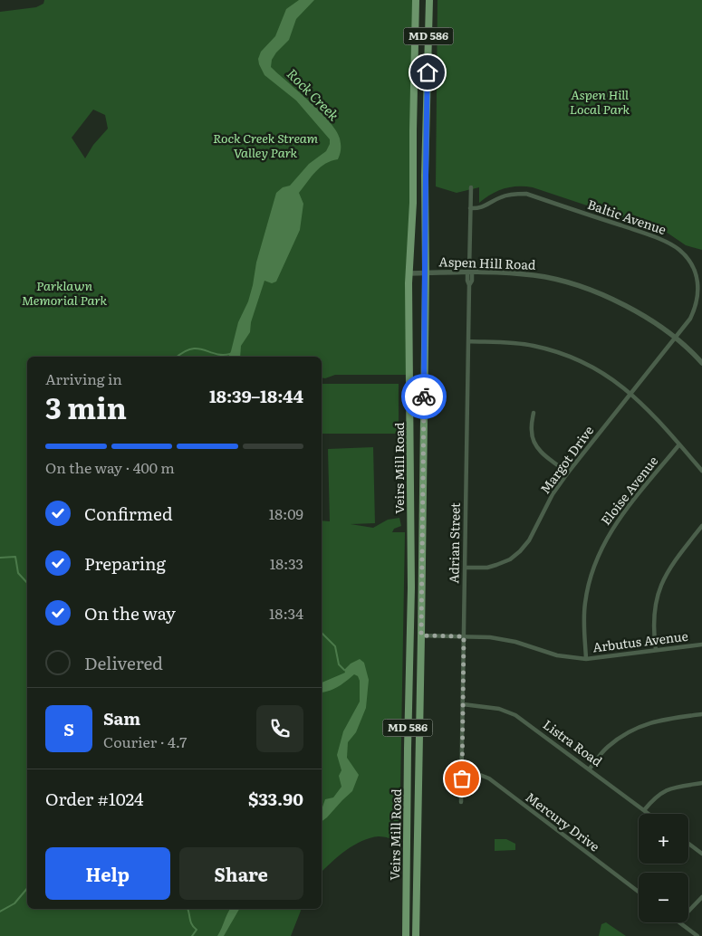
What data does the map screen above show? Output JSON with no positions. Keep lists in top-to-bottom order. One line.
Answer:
{"streets":{"main road":["MD 586","Veirs Mill Road"],"street":["Baltic Avenue","Aspen Hill Road","Margot Drive","Eloise Avenue","Adrian Street","Arbutus Avenue","Listra Road","Mercury Drive"]},"crossings":[["Baltic Avenue","Aspen Hill Road"],["Baltic Avenue","Margot Drive"],["Baltic Avenue","Adrian Street"],["Aspen Hill Road","Margot Drive"],["Aspen Hill Road","Veirs Mill Road"],["Aspen Hill Road","Adrian Street"],["Margot Drive","Adrian Street"],["Veirs Mill Road","Arbutus Avenue"],["Eloise Avenue","Arbutus Avenue"],["Adrian Street","Arbutus Avenue"],["Adrian Street","Listra Road"],["Adrian Street","Mercury Drive"]],"water":["Rock Creek"],"parks":["Aspen Hill Local Park","Rock Creek Stream Valley Park","Parklawn Memorial Park"],"page":{"heading":["3 min","Arriving in","18:39–18:44"],"panel":["Sam","Courier · 4.7","Order #1024","$33.90"],"bar":"On the way · 400 m","list":[["Confirmed","18:09"],["Preparing","18:33"],["On the way","18:34"],"Delivered"],"round":"S","map_buttons":["+","−"],"buttons":["Help","Share"]}}
